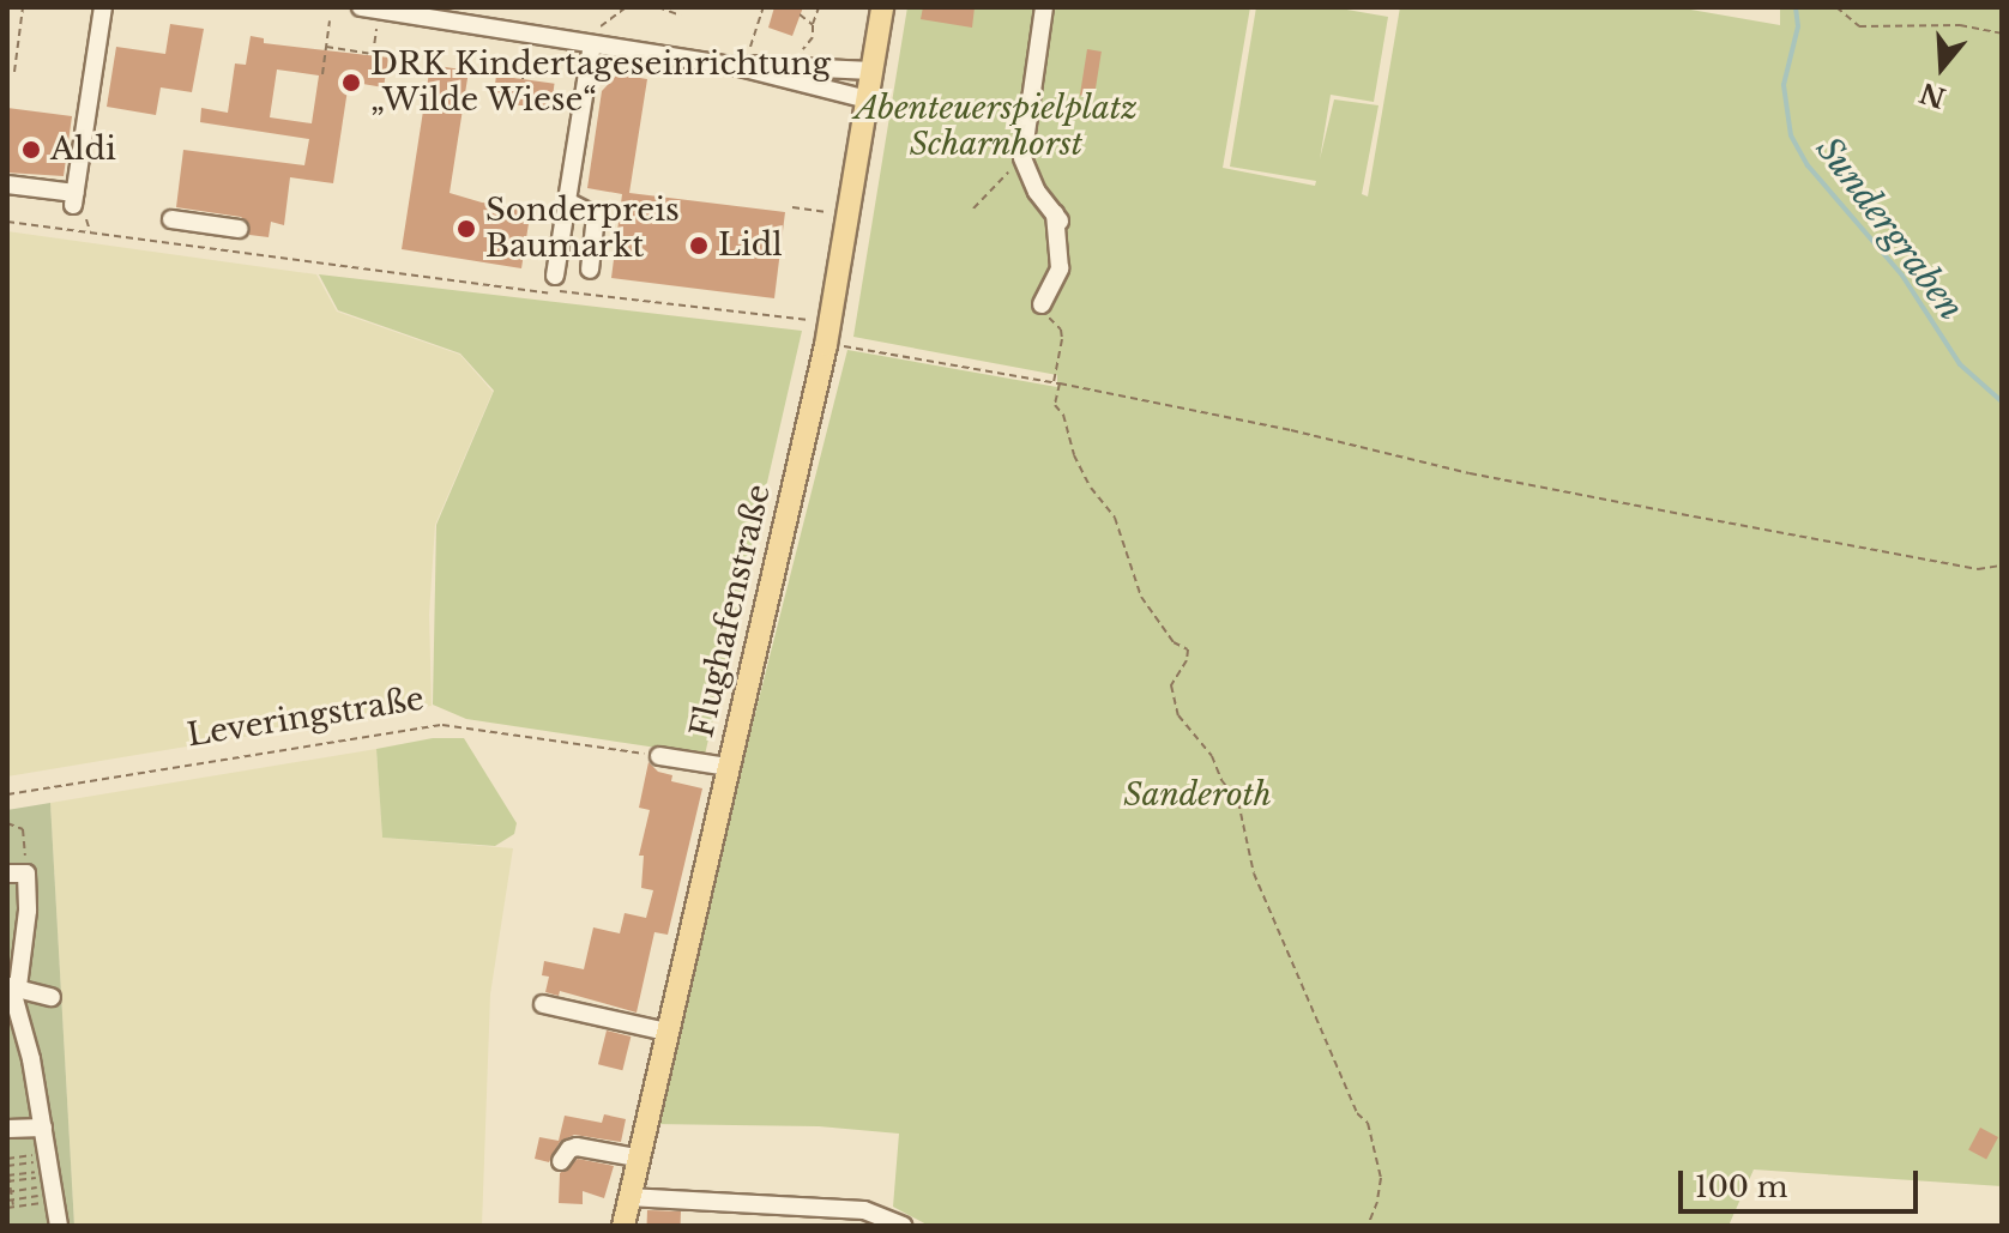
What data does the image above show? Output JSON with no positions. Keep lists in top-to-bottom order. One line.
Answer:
{"streets":{"main road":["Flughafenstraße"],"path":["Leveringstraße"]},"water":["Sundergraben"],"parks":["Abenteuerspielplatz Scharnhorst","Sanderoth"],"places":["DRK Kindertageseinrichtung „Wilde Wiese“","Aldi","Sonderpreis Baumarkt","Lidl"],"scale_bar":"100 m","north":"bottom"}
